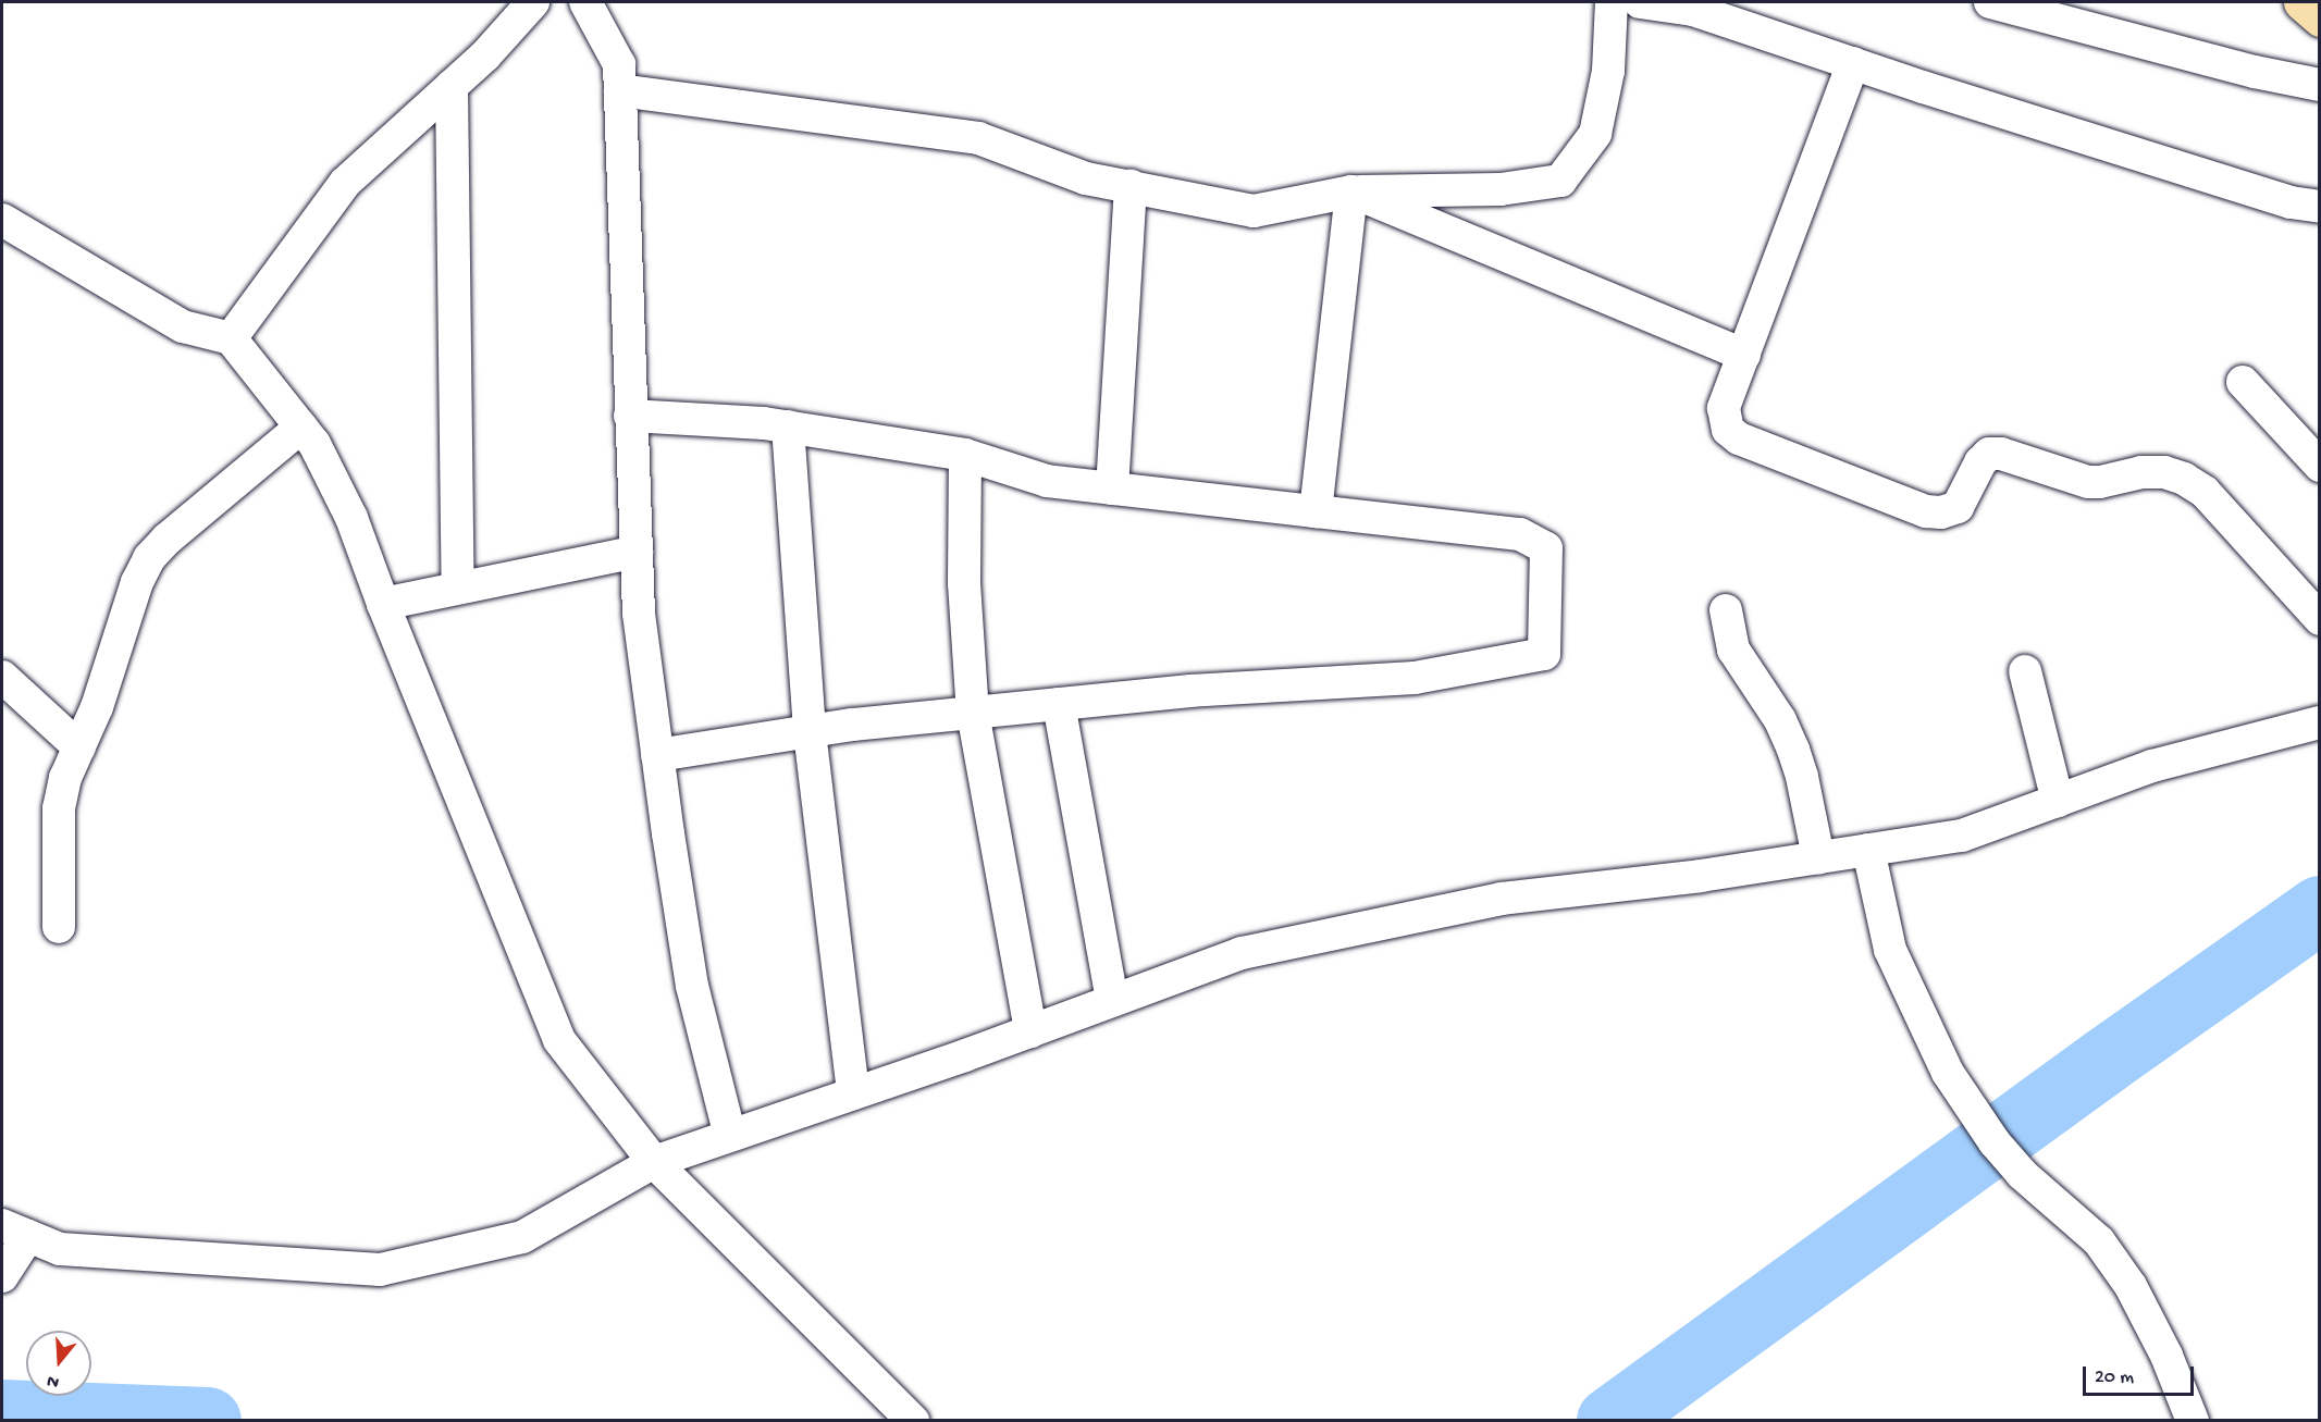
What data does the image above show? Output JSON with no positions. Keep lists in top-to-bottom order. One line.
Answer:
{"scale_bar":"20 m","north":"bottom"}
